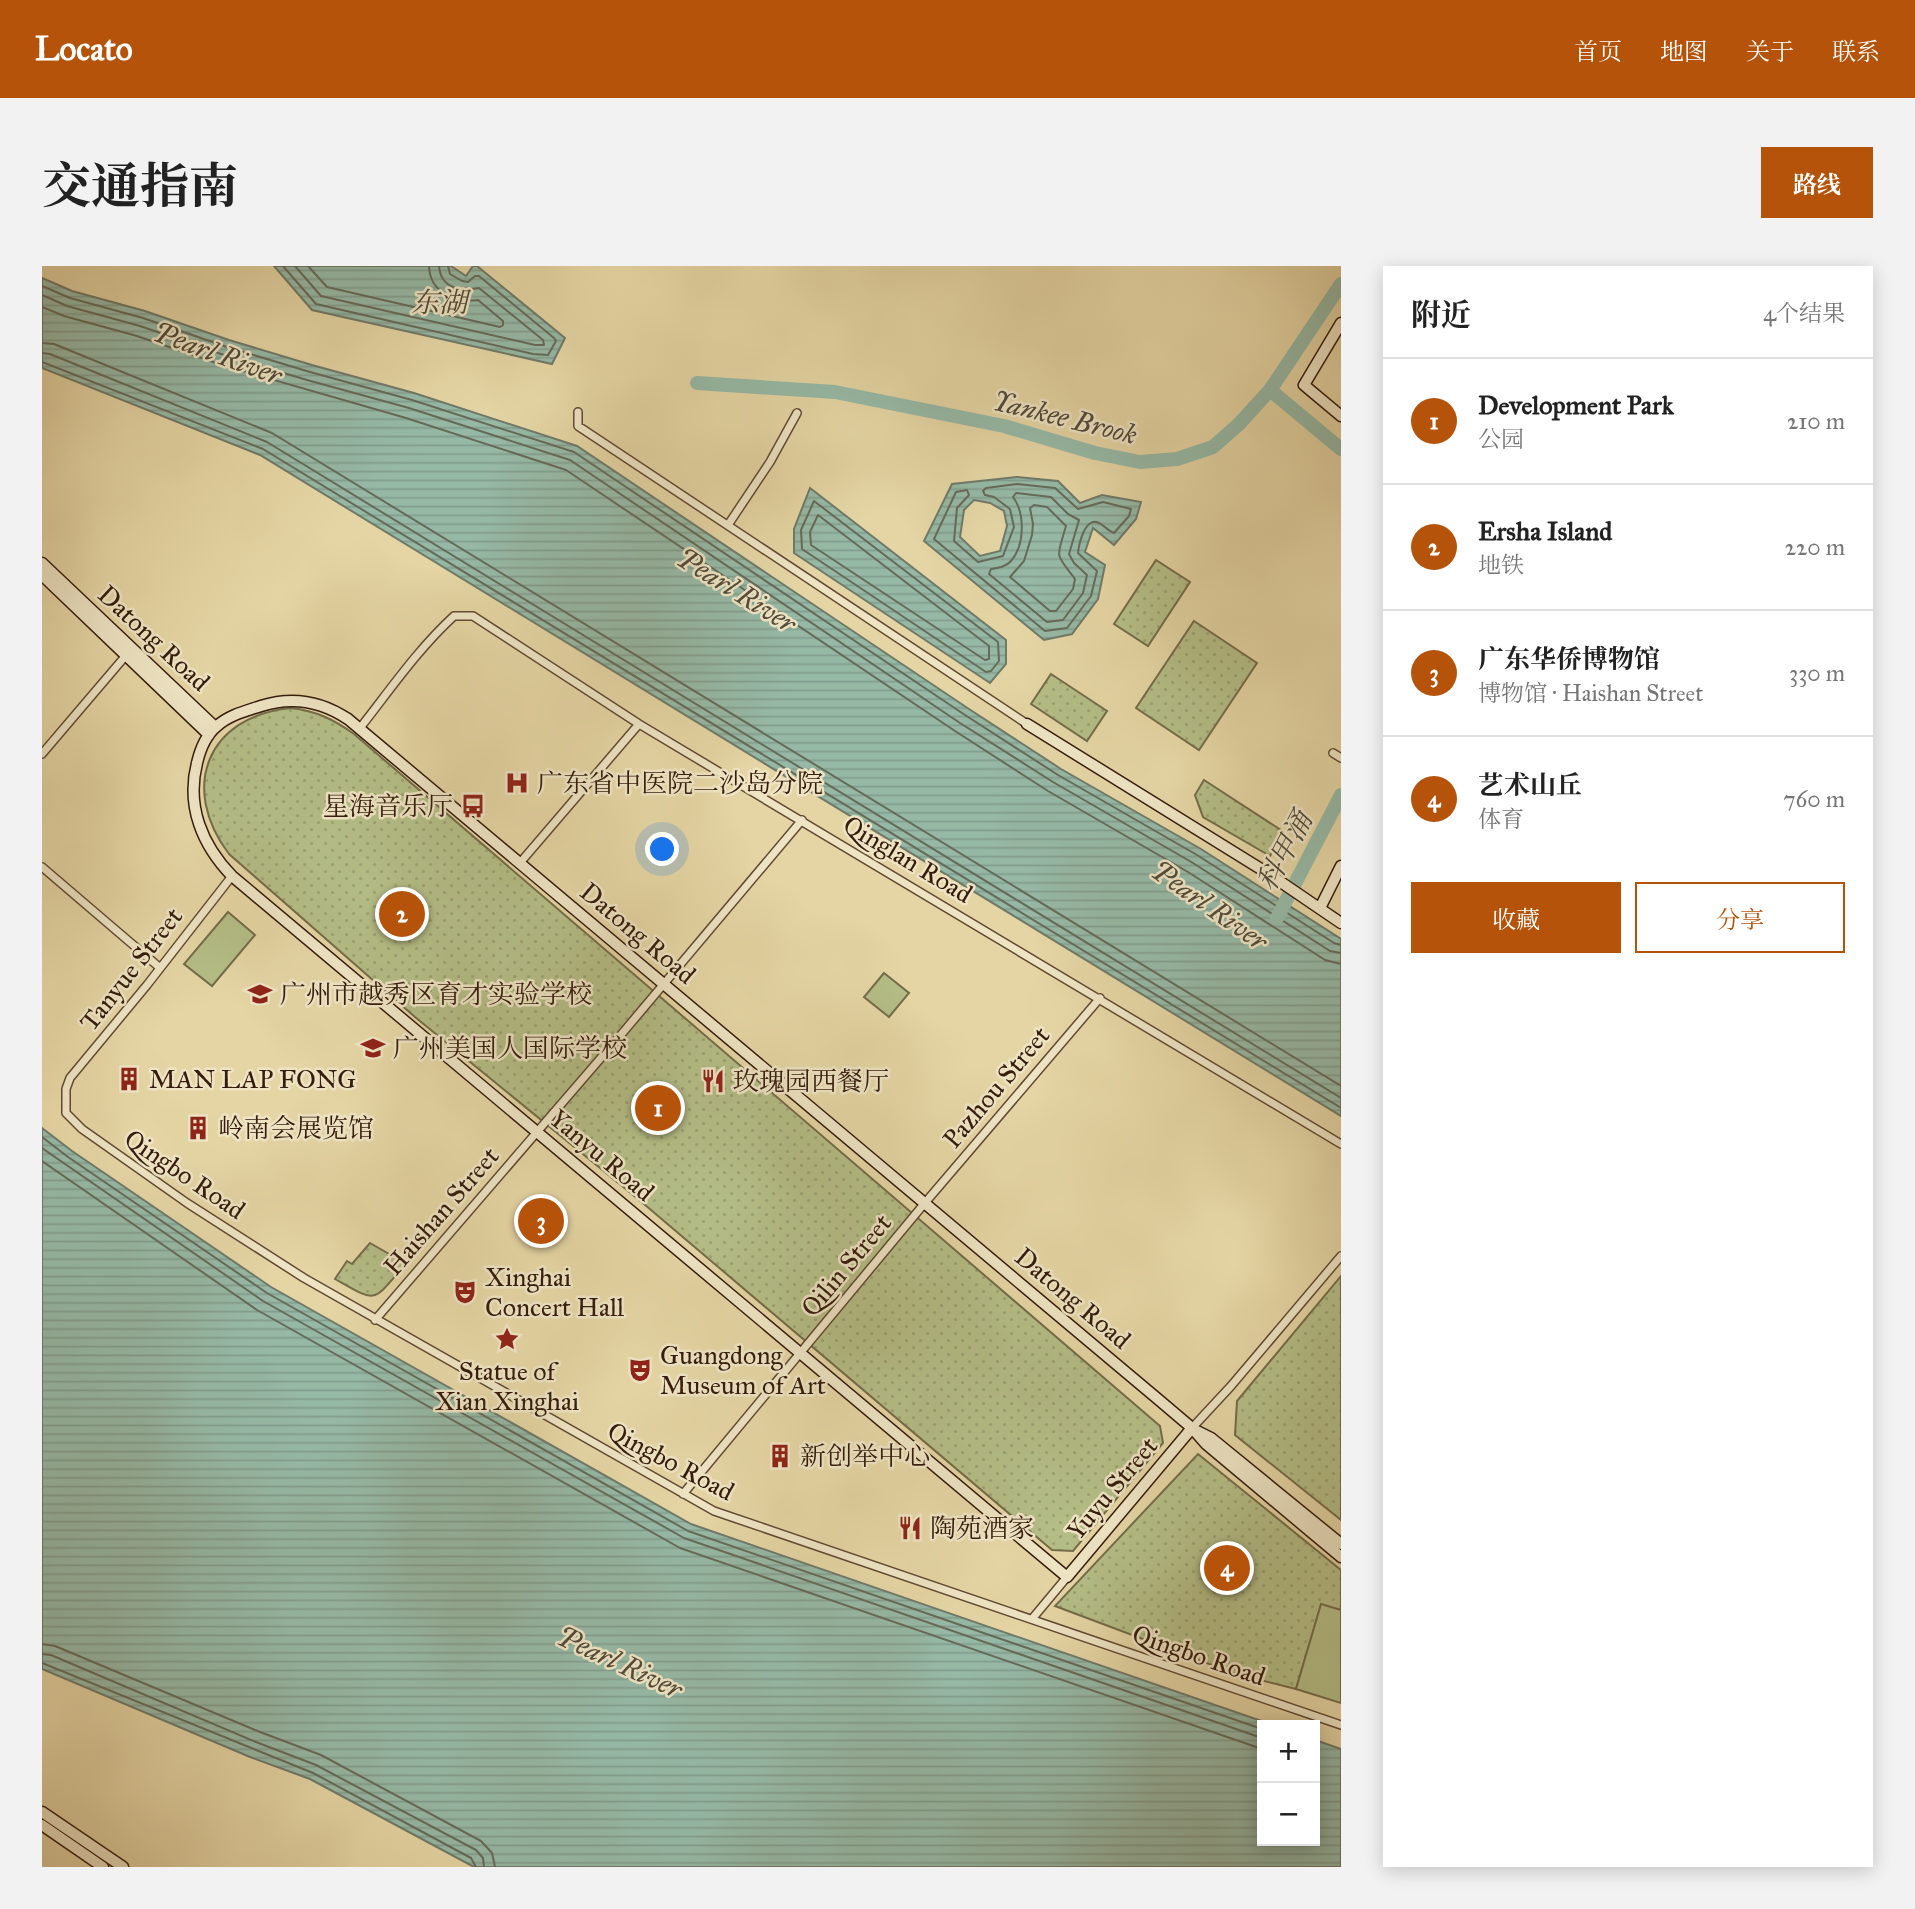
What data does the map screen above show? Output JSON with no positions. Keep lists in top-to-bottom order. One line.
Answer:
{"streets":{"main road":["Datong Road","Yanyu Road","Yuyu Street"],"street":["Qinglan Road","Tanyue Street","Pazhou Street","Qingbo Road","Haishan Street","Qilin Street"]},"crossings":[["Datong Road","Qinglan Road"],["Datong Road","Pazhou Street"],["Datong Road","Yanyu Road"],["Datong Road","Haishan Street"],["Datong Road","Qilin Street"],["Datong Road","Yuyu Street"],["Qinglan Road","Pazhou Street"],["Qinglan Road","Haishan Street"],["Tanyue Street","Yanyu Road"],["Tanyue Street","Qingbo Road"],["Pazhou Street","Qilin Street"],["Yanyu Road","Haishan Street"],["Yanyu Road","Qilin Street"],["Yanyu Road","Yuyu Street"],["Qingbo Road","Haishan Street"],["Qingbo Road","Qilin Street"]],"water":["东湖","Pearl River","Yankee Brook","科甲涌"],"places":{"hospital":["广东省中医院二沙岛分院"],"bus stop":["星海音乐厅"],"school or university":["广州市越秀区育才实验学校","广州美国人国际学校"],"building":["MAN LAP FONG","岭南会展览馆","新创举中心"],"restaurant":["玫瑰园西餐厅","陶苑酒家"],"theatre":["Xinghai Concert Hall","Guangdong Museum of Art"],"place":["Statue of Xian Xinghai"]},"page":{"header":"Locato","nav":["首页","地图","关于","联系"],"title":"交通指南","buttons":["路线",["收藏","分享"]],"heading":["附近","4个结果"],"list":[{"mark":"1","name":"Development Park","note":"公园","value":"210 m"},{"mark":"2","name":"Ersha Island","note":"地铁","value":"220 m"},{"mark":"3","name":"广东华侨博物馆","note":"博物馆 · Haishan Street","value":"330 m"},{"mark":"4","name":"艺术山丘","note":"体育","value":"760 m"}],"pins":["2","1","3","4"],"map_buttons":["+","−"]}}
